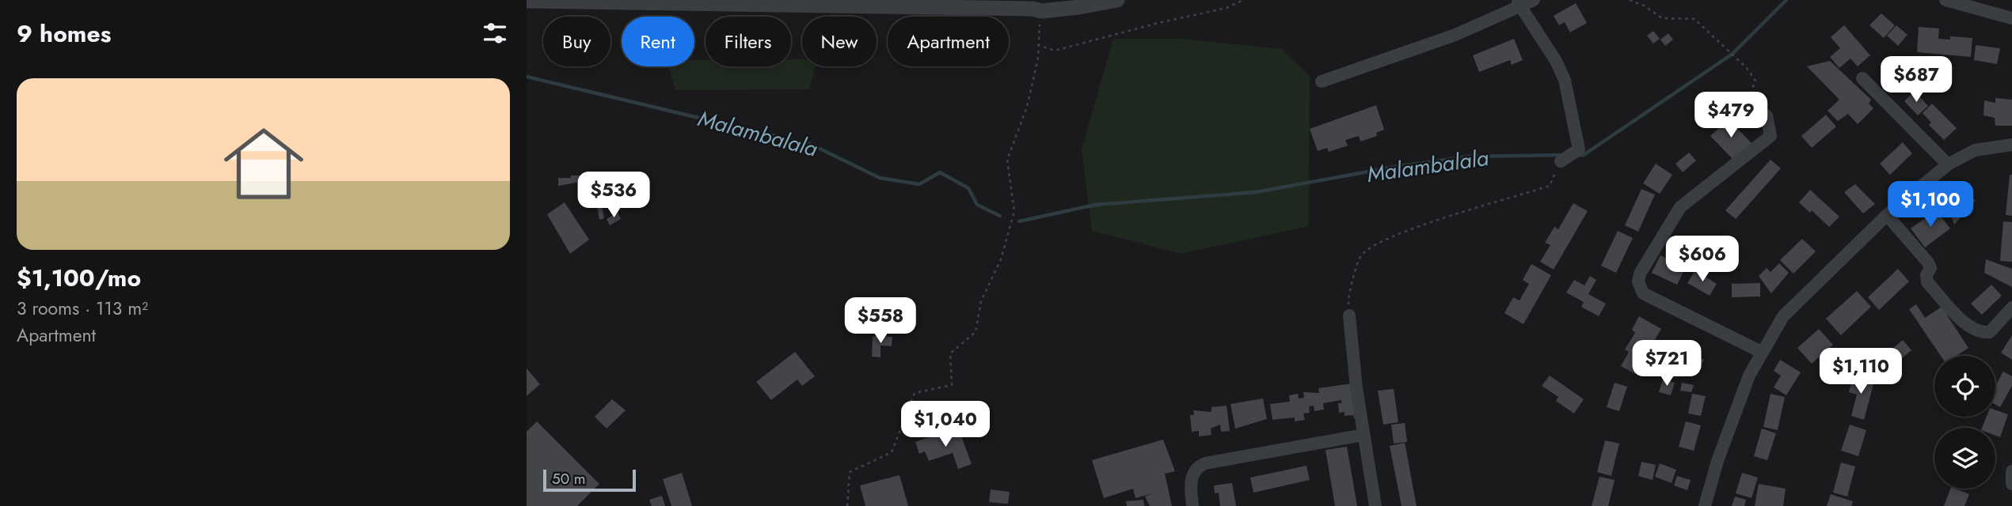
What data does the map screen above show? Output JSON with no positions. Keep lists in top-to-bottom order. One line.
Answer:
{"water":["Malambalala"],"scale_bar":"50 m","page":{"heading":"9 homes","chip":["Buy","Rent","Filters","New","Apartment"],"price":["$687","$479","$536","$1,100","$606","$558","$721","$1,110","$1,040"],"list":[{"name":"$1,100/mo","note":"3 rooms · 113 m² · Apartment"}],"scale":"50 m"}}
